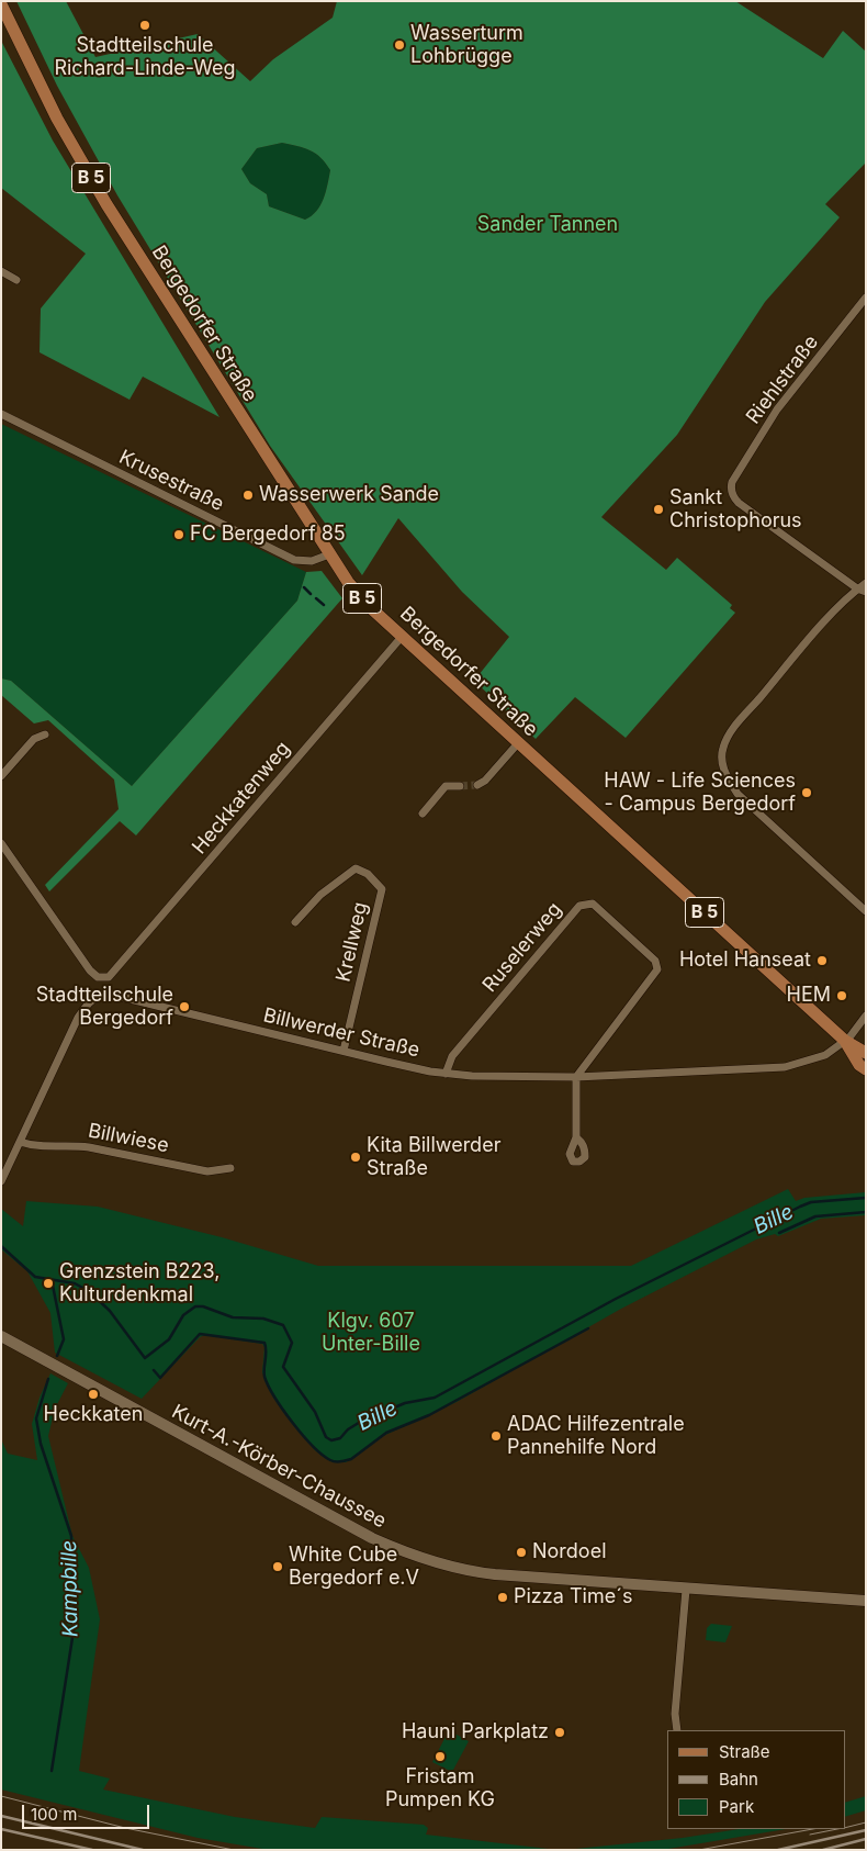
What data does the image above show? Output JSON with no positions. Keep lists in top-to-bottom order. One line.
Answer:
{"streets":{"main road":["B 5","Bergedorfer Straße","Kurt-A.-Körber-Chaussee"],"street":["Riehlstraße","Krusestraße","Heckkatenweg","Krellweg","Ruselerweg","Billwerder Straße","Billwiese"]},"crossings":[["Bergedorfer Straße","Krusestraße"],["Bergedorfer Straße","Heckkatenweg"],["Bergedorfer Straße","Billwerder Straße"],["Krellweg","Billwerder Straße"],["Ruselerweg","Billwerder Straße"],["Billwerder Straße","Billwiese"]],"water":["Bille","Kampbille"],"parks":["Sander Tannen","Klgv. 607 Unter-Bille"],"places":["Stadtteilschule Richard-Linde-Weg","Wasserturm Lohbrügge","Wasserwerk Sande","Sankt Christophorus","FC Bergedorf 85","HAW - Life Sciences - Campus Bergedorf","Hotel Hanseat","HEM","Stadtteilschule Bergedorf","Kita Billwerder Straße","Grenzstein B223, Kulturdenkmal","Heckkaten","ADAC Hilfezentrale Pannehilfe Nord","Nordoel","White Cube Bergedorf e.V","Pizza Time´s","Hauni Parkplatz","Fristam Pumpen KG"],"legend":["Straße","Bahn","Park"],"scale_bar":"100 m"}
